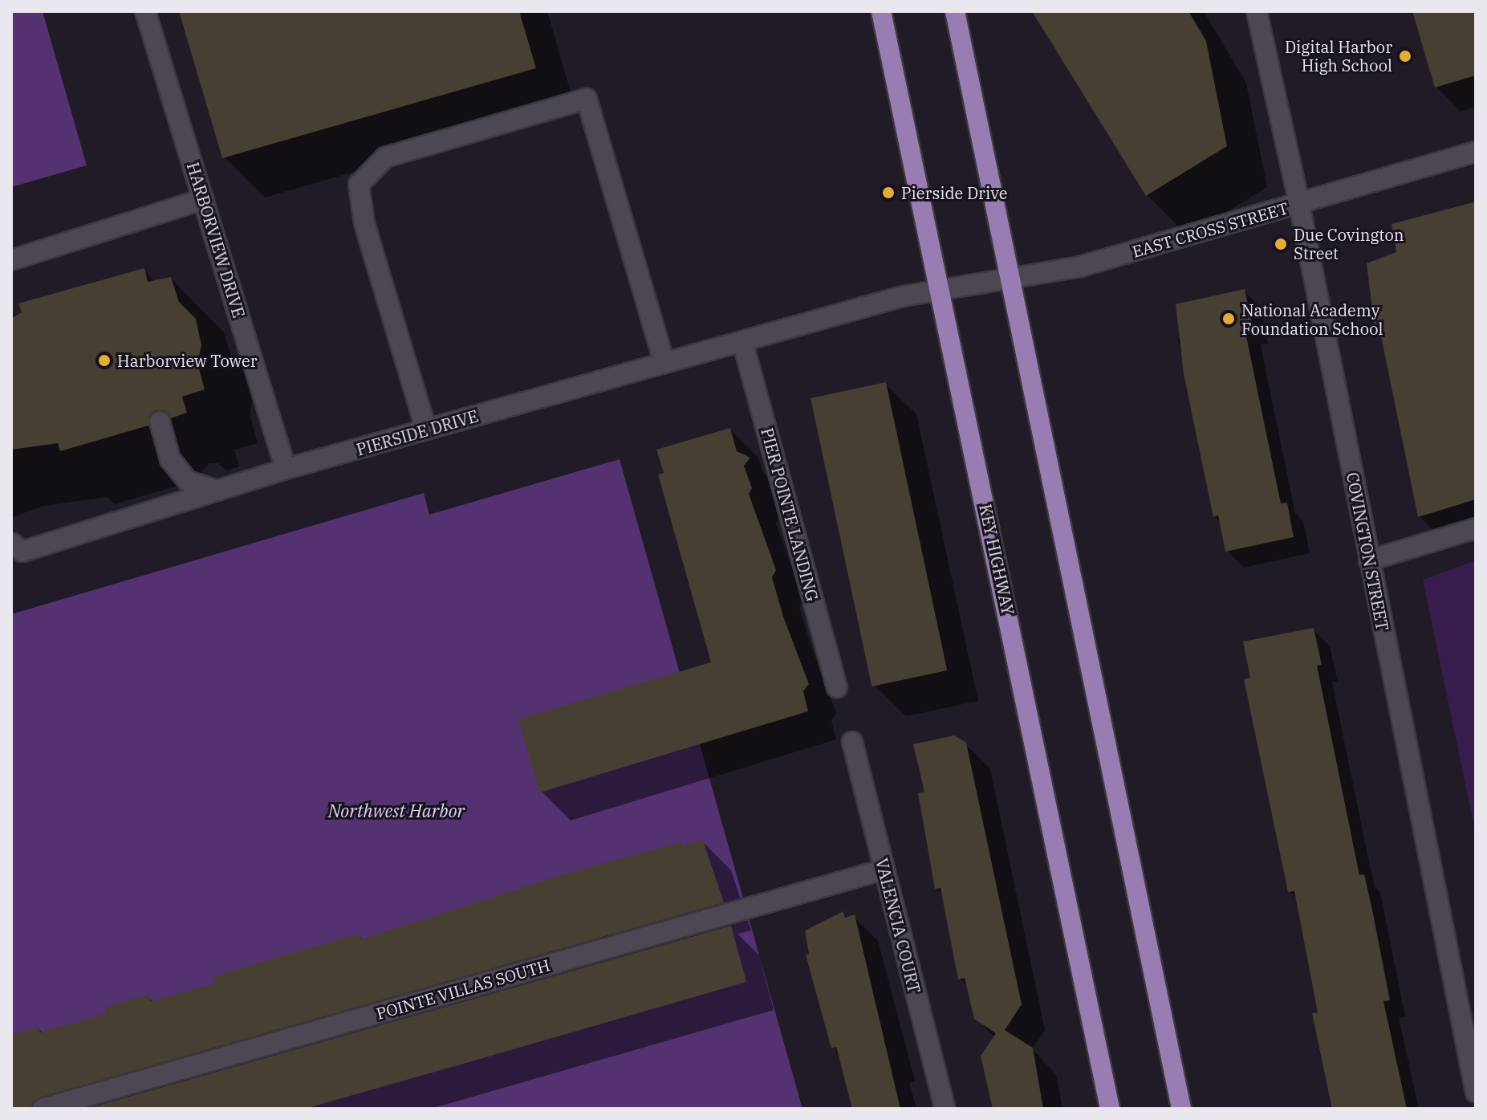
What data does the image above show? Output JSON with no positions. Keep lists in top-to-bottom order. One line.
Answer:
{"streets":{"main road":["KEY HIGHWAY"],"street":["EAST CROSS STREET","HARBORVIEW DRIVE","PIERSIDE DRIVE","PIER POINTE LANDING","COVINGTON STREET","VALENCIA COURT","POINTE VILLAS SOUTH"]},"crossings":[["EAST CROSS STREET","PIERSIDE DRIVE"],["EAST CROSS STREET","COVINGTON STREET"],["EAST CROSS STREET","KEY HIGHWAY"],["HARBORVIEW DRIVE","PIERSIDE DRIVE"],["PIERSIDE DRIVE","PIER POINTE LANDING"],["PIERSIDE DRIVE","KEY HIGHWAY"],["VALENCIA COURT","POINTE VILLAS SOUTH"]],"water":["Northwest Harbor"],"places":["Digital Harbor High School","Pierside Drive","Due Covington Street","National Academy Foundation School","Harborview Tower"]}
